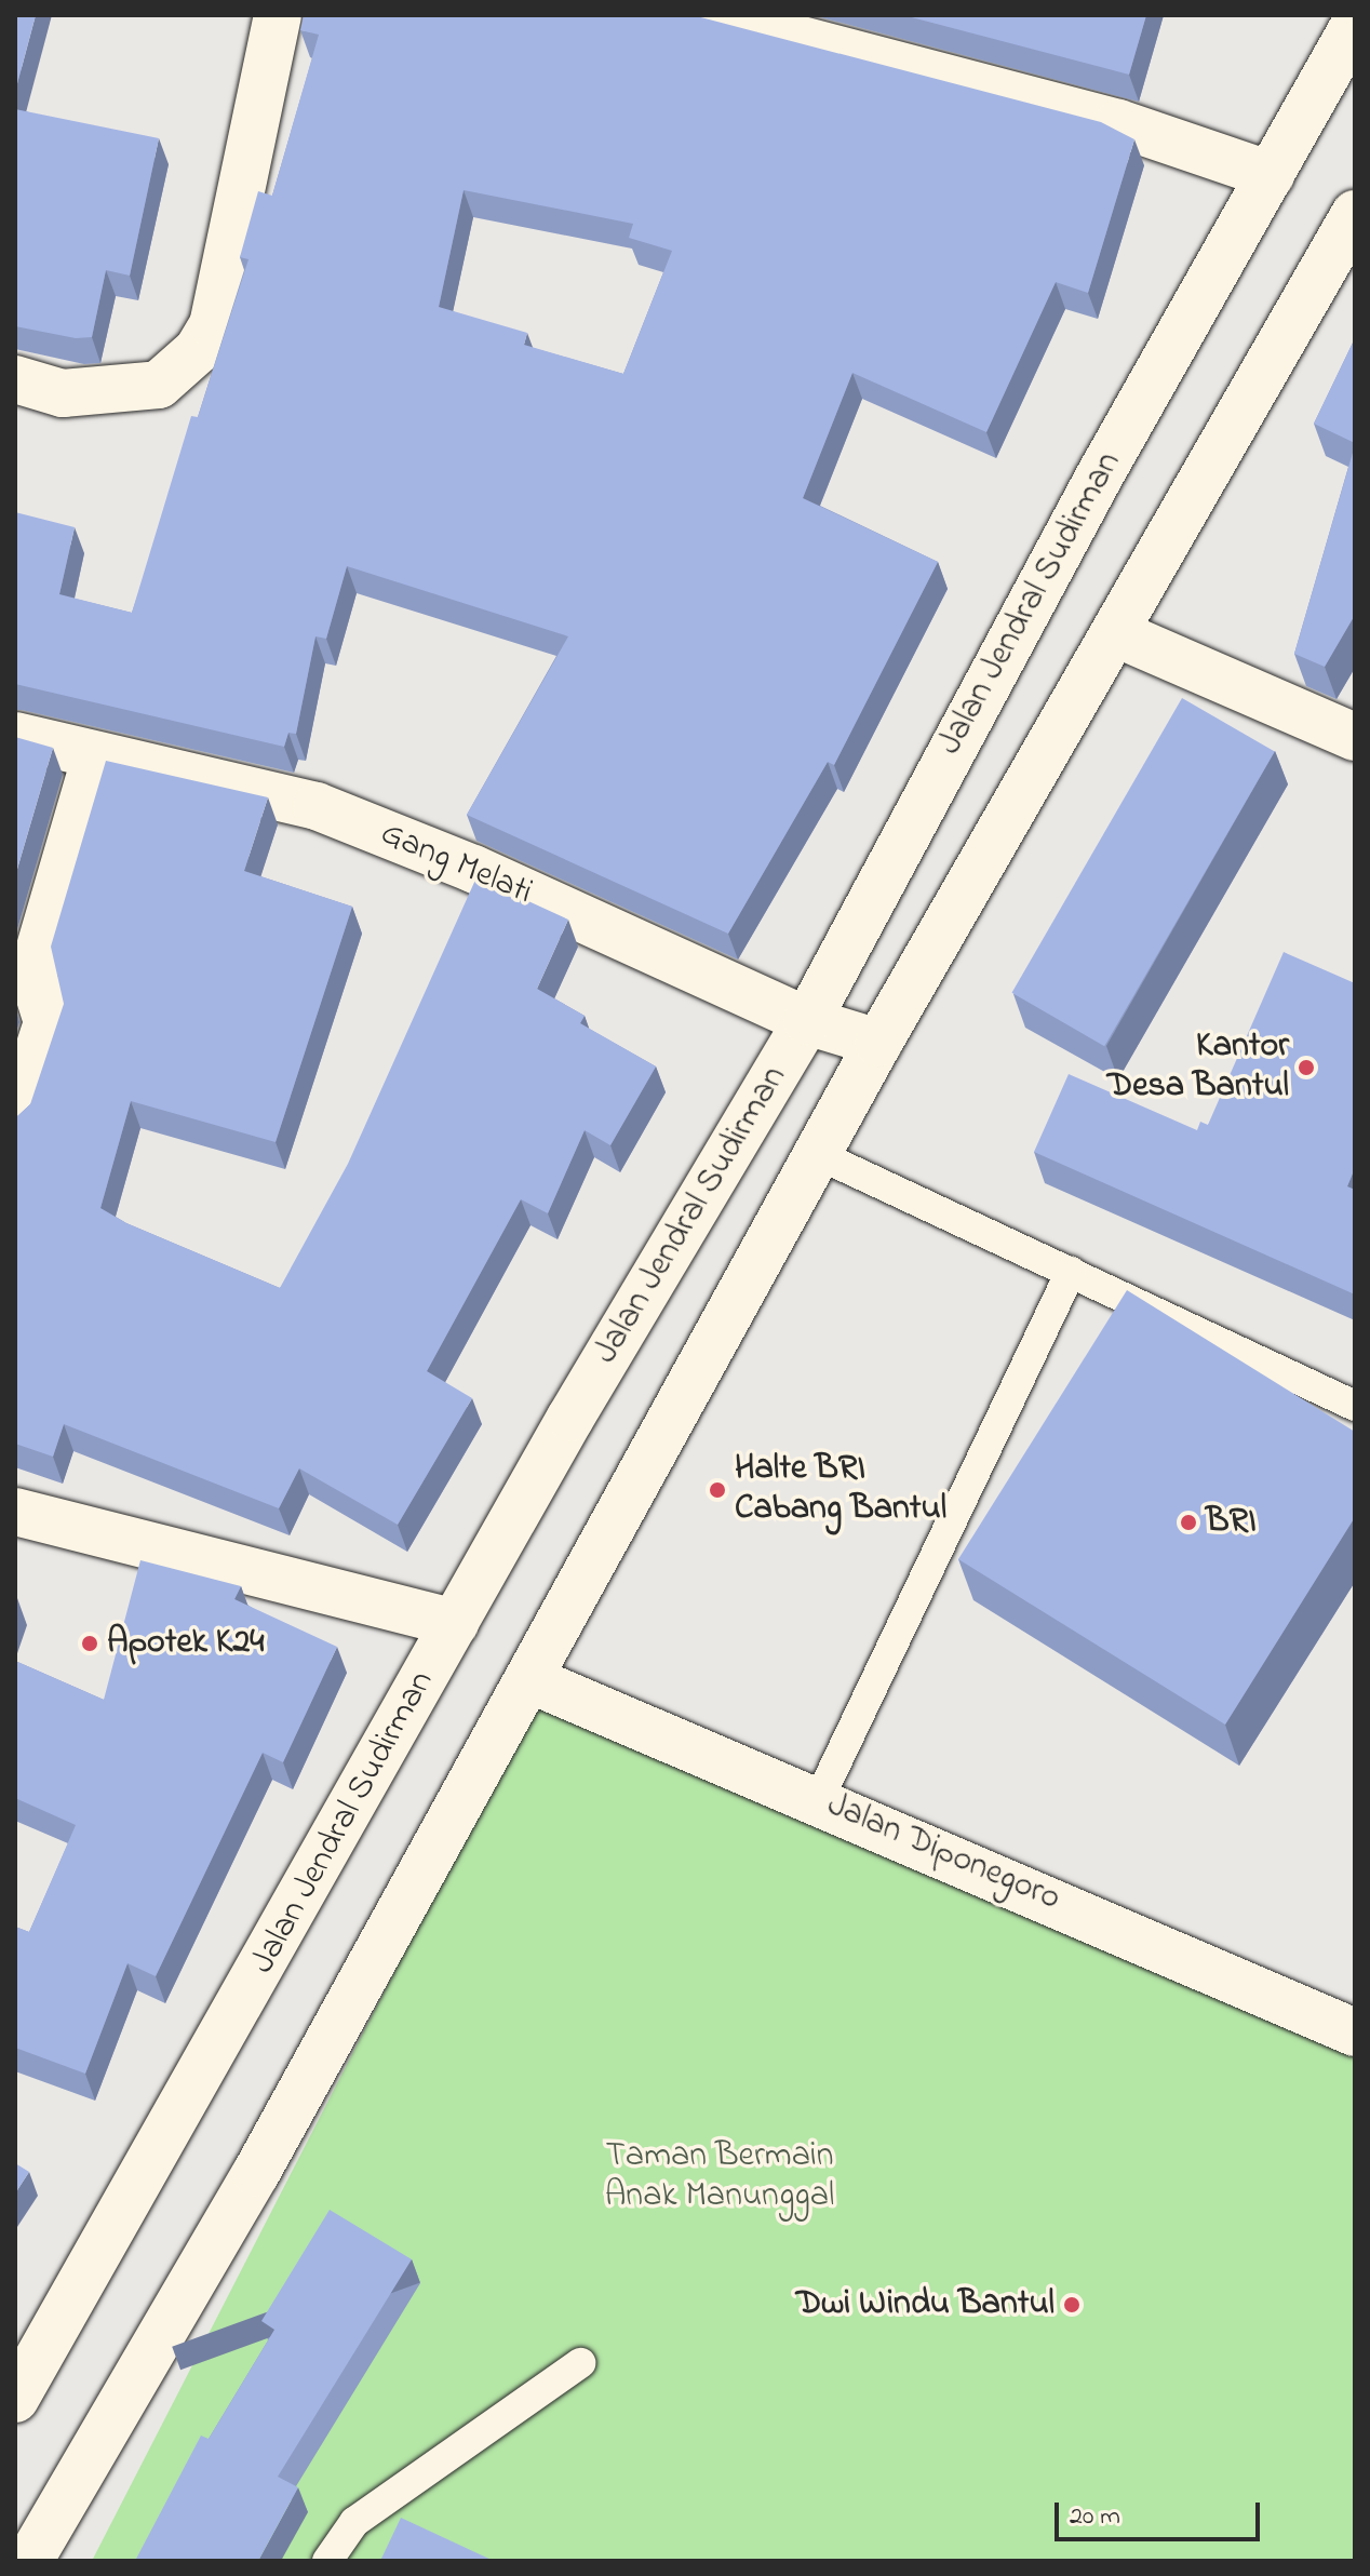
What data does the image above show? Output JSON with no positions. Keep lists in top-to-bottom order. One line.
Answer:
{"streets":{"main road":["Jalan Jendral Sudirman","Gang Melati","Jalan Diponegoro"]},"crossings":[["Jalan Jendral Sudirman","Gang Melati"]],"parks":["Taman Bermain Anak Manunggal"],"places":["Kantor Desa Bantul","Halte BRI Cabang Bantul","BRI","Apotek K24","Dwi Windu Bantul"],"scale_bar":"20 m"}
